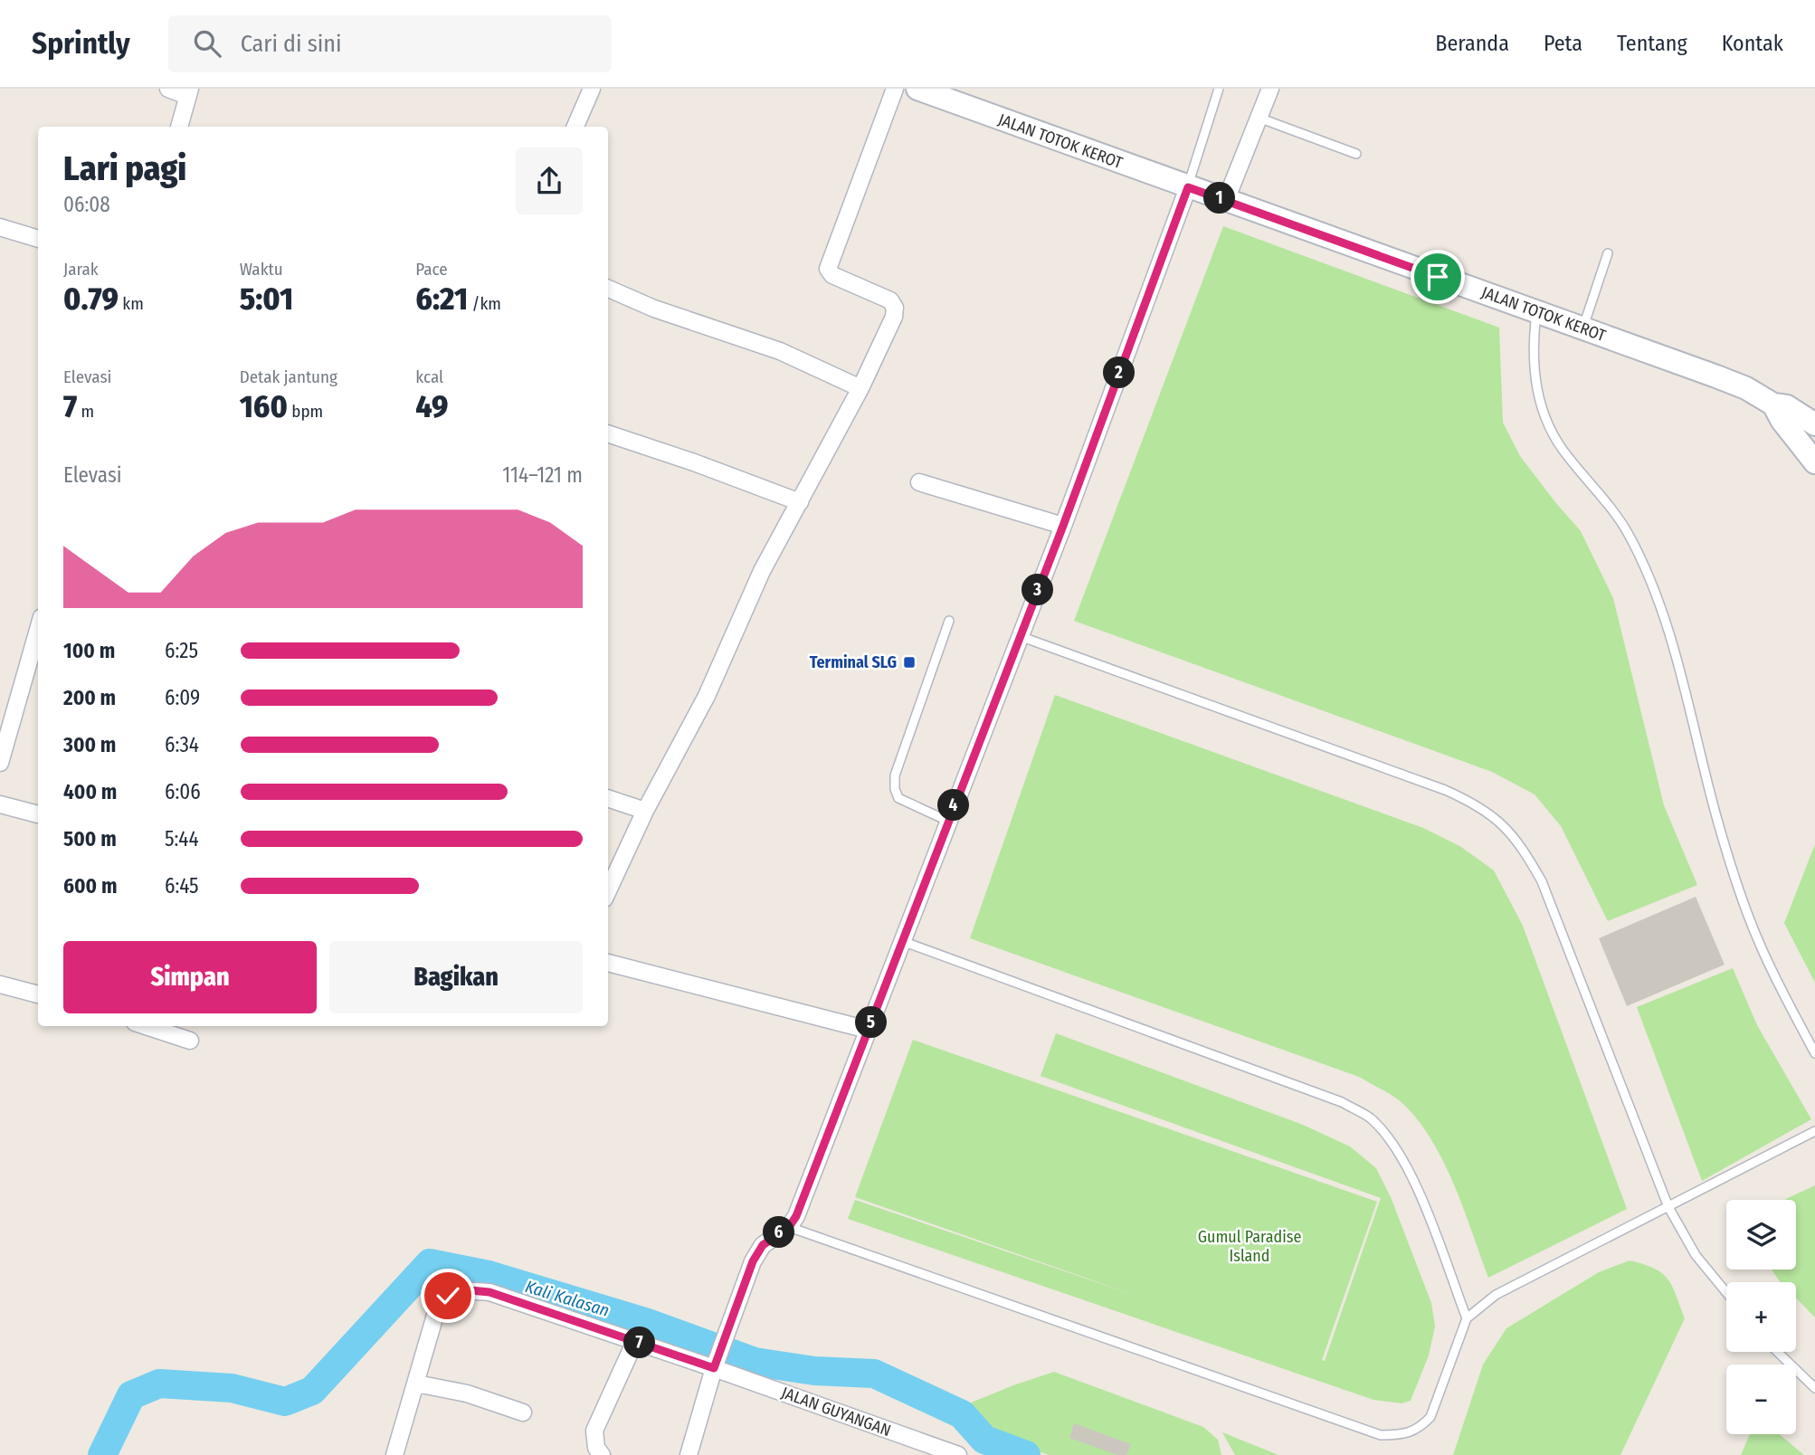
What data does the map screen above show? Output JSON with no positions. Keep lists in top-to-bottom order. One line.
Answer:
{"streets":{"main road":["JALAN TOTOK KEROT"],"street":["JALAN GUYANGAN"]},"water":["Kali Kalasan"],"parks":["Gumul Paradise Island"],"places":{"transit":["Terminal SLG"]},"page":{"header":"Sprintly","search":"Cari di sini","nav":["Beranda","Peta","Tentang","Kontak"],"heading":["Lari pagi","06:08"],"pins":["1","2","3","4","5","6","7"],"stats":[["Jarak","0.79 km"],["Waktu","5:01"],["Pace","6:21 /km"],["Elevasi","7 m"],["Detak jantung","160 bpm"],["kcal","49"]],"chart":["Elevasi","114–121 m"],"list":[{"name":"100 m","note":"6:25"},{"name":"200 m","note":"6:09"},{"name":"300 m","note":"6:34"},{"name":"400 m","note":"6:06"},{"name":"500 m","note":"5:44"},{"name":"600 m","note":"6:45"}],"buttons":["Simpan","Bagikan"],"map_buttons":["+","−"]}}
